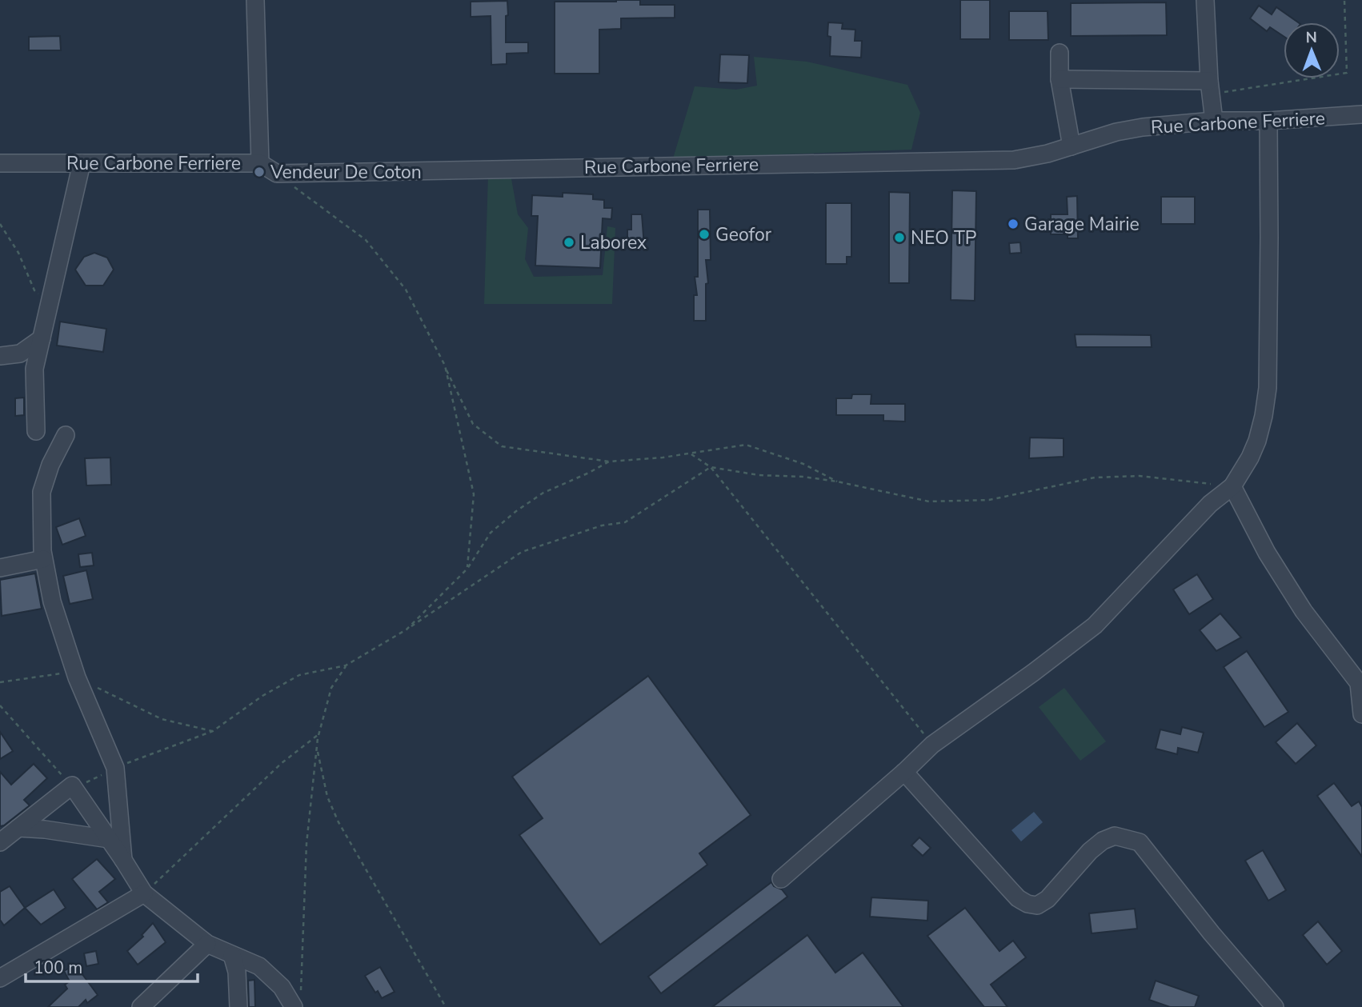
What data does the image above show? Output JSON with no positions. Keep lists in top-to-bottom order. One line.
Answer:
{"streets":{"street":["Rue Carbone Ferriere"]},"places":["Vendeur De Coton","Garage Mairie","Geofor","NEO TP","Laborex"],"scale_bar":"100 m","north":"top"}
